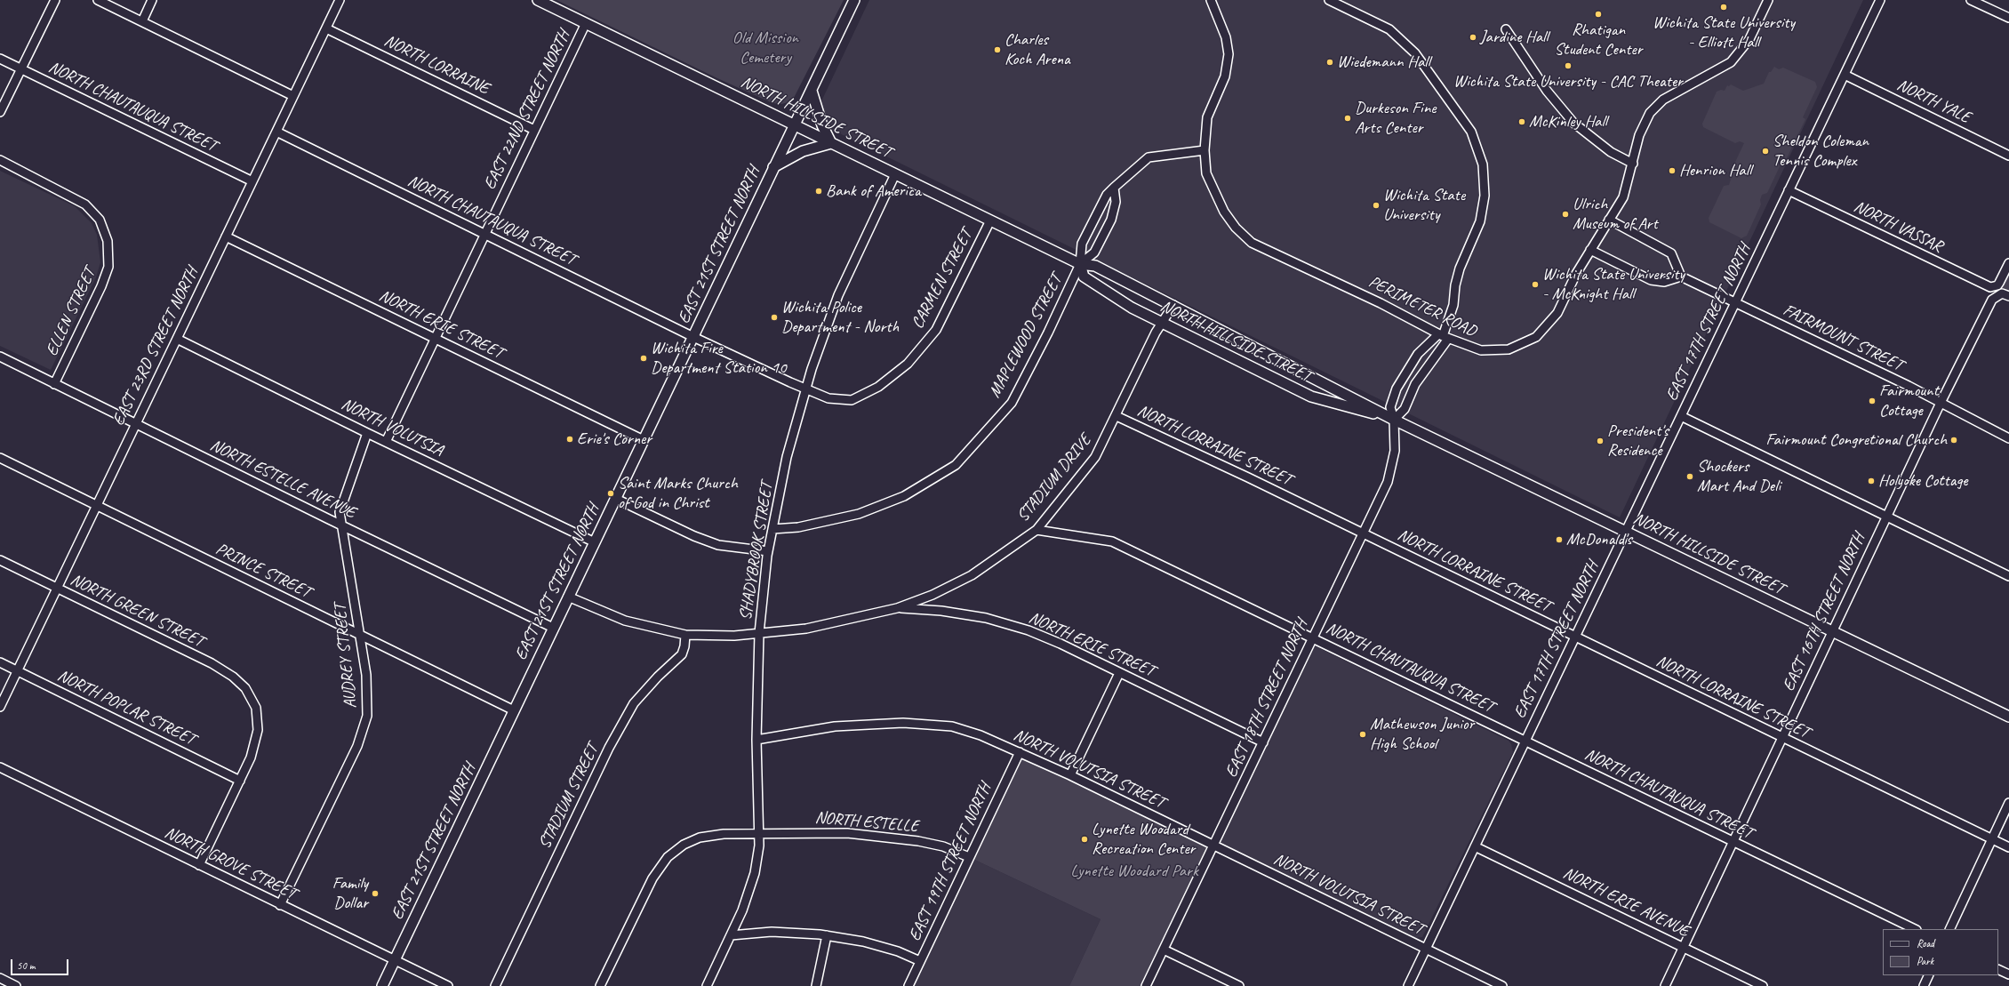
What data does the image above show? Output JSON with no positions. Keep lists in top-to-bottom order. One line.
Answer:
{"streets":{"main road":["NORTH HILLSIDE STREET","EAST 21ST STREET NORTH"],"street":["NORTH LORRAINE","NORTH YALE","NORTH CHAUTAUQUA STREET","EAST 22ND STREET NORTH","NORTH VASSAR","CARMEN STREET","PERIMETER ROAD","ELLEN STREET","EAST 17TH STREET NORTH","NORTH ERIE STREET","MAPLEWOOD STREET","FAIRMOUNT STREET","EAST 23RD STREET NORTH","NORTH VOLUTSIA","NORTH LORRAINE STREET","STADIUM DRIVE","NORTH ESTELLE AVENUE","SHADYBROOK STREET","PRINCE STREET","NORTH GREEN STREET","EAST 16TH STREET NORTH","AUDREY STREET","EAST 18TH STREET NORTH","NORTH POPLAR STREET","NORTH VOLUTSIA STREET","STADIUM STREET","NORTH ESTELLE","EAST 19TH STREET NORTH","NORTH GROVE STREET","NORTH ERIE AVENUE"]},"crossings":[["NORTH LORRAINE","EAST 22ND STREET NORTH"],["NORTH LORRAINE","EAST 23RD STREET NORTH"],["NORTH YALE","EAST 17TH STREET NORTH"],["NORTH CHAUTAUQUA STREET","EAST 22ND STREET NORTH"],["NORTH CHAUTAUQUA STREET","EAST 21ST STREET NORTH"],["NORTH CHAUTAUQUA STREET","CARMEN STREET"],["NORTH CHAUTAUQUA STREET","EAST 17TH STREET NORTH"],["NORTH CHAUTAUQUA STREET","EAST 23RD STREET NORTH"],["NORTH CHAUTAUQUA STREET","STADIUM DRIVE"],["NORTH CHAUTAUQUA STREET","EAST 16TH STREET NORTH"],["NORTH CHAUTAUQUA STREET","EAST 18TH STREET NORTH"],["EAST 22ND STREET NORTH","NORTH HILLSIDE STREET"],["EAST 22ND STREET NORTH","NORTH ERIE STREET"],["EAST 22ND STREET NORTH","NORTH VOLUTSIA"],["NORTH HILLSIDE STREET","EAST 21ST STREET NORTH"],["NORTH HILLSIDE STREET","CARMEN STREET"],["NORTH HILLSIDE STREET","EAST 17TH STREET NORTH"],["NORTH HILLSIDE STREET","MAPLEWOOD STREET"],["NORTH HILLSIDE STREET","STADIUM DRIVE"],["NORTH HILLSIDE STREET","SHADYBROOK STREET"],["NORTH HILLSIDE STREET","EAST 16TH STREET NORTH"],["NORTH HILLSIDE STREET","EAST 18TH STREET NORTH"],["NORTH VASSAR","EAST 17TH STREET NORTH"],["NORTH VASSAR","EAST 16TH STREET NORTH"],["EAST 21ST STREET NORTH","CARMEN STREET"],["EAST 21ST STREET NORTH","NORTH ERIE STREET"],["EAST 21ST STREET NORTH","NORTH VOLUTSIA"],["EAST 21ST STREET NORTH","NORTH ESTELLE AVENUE"],["EAST 21ST STREET NORTH","PRINCE STREET"],["EAST 21ST STREET NORTH","NORTH GROVE STREET"],["CARMEN STREET","SHADYBROOK STREET"],["PERIMETER ROAD","EAST 18TH STREET NORTH"],["ELLEN STREET","NORTH ESTELLE AVENUE"],["EAST 17TH STREET NORTH","FAIRMOUNT STREET"],["EAST 17TH STREET NORTH","NORTH LORRAINE STREET"],["EAST 17TH STREET NORTH","NORTH VOLUTSIA STREET"],["EAST 17TH STREET NORTH","NORTH ERIE AVENUE"],["NORTH ERIE STREET","EAST 23RD STREET NORTH"],["NORTH ERIE STREET","STADIUM DRIVE"],["NORTH ERIE STREET","EAST 18TH STREET NORTH"],["MAPLEWOOD STREET","SHADYBROOK STREET"],["FAIRMOUNT STREET","EAST 16TH STREET NORTH"],["EAST 23RD STREET NORTH","NORTH VOLUTSIA"],["EAST 23RD STREET NORTH","NORTH ESTELLE AVENUE"],["EAST 23RD STREET NORTH","PRINCE STREET"],["EAST 23RD STREET NORTH","NORTH GREEN STREET"],["EAST 23RD STREET NORTH","NORTH POPLAR STREET"],["NORTH VOLUTSIA","AUDREY STREET"],["NORTH LORRAINE STREET","STADIUM DRIVE"],["NORTH LORRAINE STREET","EAST 16TH STREET NORTH"],["NORTH LORRAINE STREET","EAST 18TH STREET NORTH"],["STADIUM DRIVE","SHADYBROOK STREET"],["STADIUM DRIVE","STADIUM STREET"],["NORTH ESTELLE AVENUE","AUDREY STREET"],["SHADYBROOK STREET","NORTH VOLUTSIA STREET"],["SHADYBROOK STREET","NORTH ESTELLE"],["PRINCE STREET","AUDREY STREET"],["NORTH GREEN STREET","NORTH POPLAR STREET"],["EAST 16TH STREET NORTH","NORTH ERIE AVENUE"],["AUDREY STREET","NORTH GROVE STREET"],["EAST 18TH STREET NORTH","NORTH VOLUTSIA STREET"],["NORTH VOLUTSIA STREET","EAST 19TH STREET NORTH"],["NORTH ESTELLE","EAST 19TH STREET NORTH"]],"parks":["Old Mission Cemetery","Lynette Woodard Park"],"places":["Wichita State University - Elliott Hall","Rhatigan Student Center","Jardine Hall","Charles Koch Arena","Wiedemann Hall","Wichita State University - CAC Theater","Durkeson Fine Arts Center","McKinley Hall","Sheldon Coleman Tennis Complex","Henrion Hall","Bank of America","Wichita State University","Ulrich Museum of Art","Wichita State University - McKnight Hall","Wichita Police Department - North","Wichita Fire Department Station 10","Fairmount Cottage","Erie's Corner","Fairmount Congretional Church","President's Residence","Shockers Mart And Deli","Holyoke Cottage","Saint Marks Church of God in Christ","McDonald's","Mathewson Junior High School","Lynette Woodard Recreation Center","Family Dollar"],"legend":["Road","Park"],"scale_bar":"50 m"}
